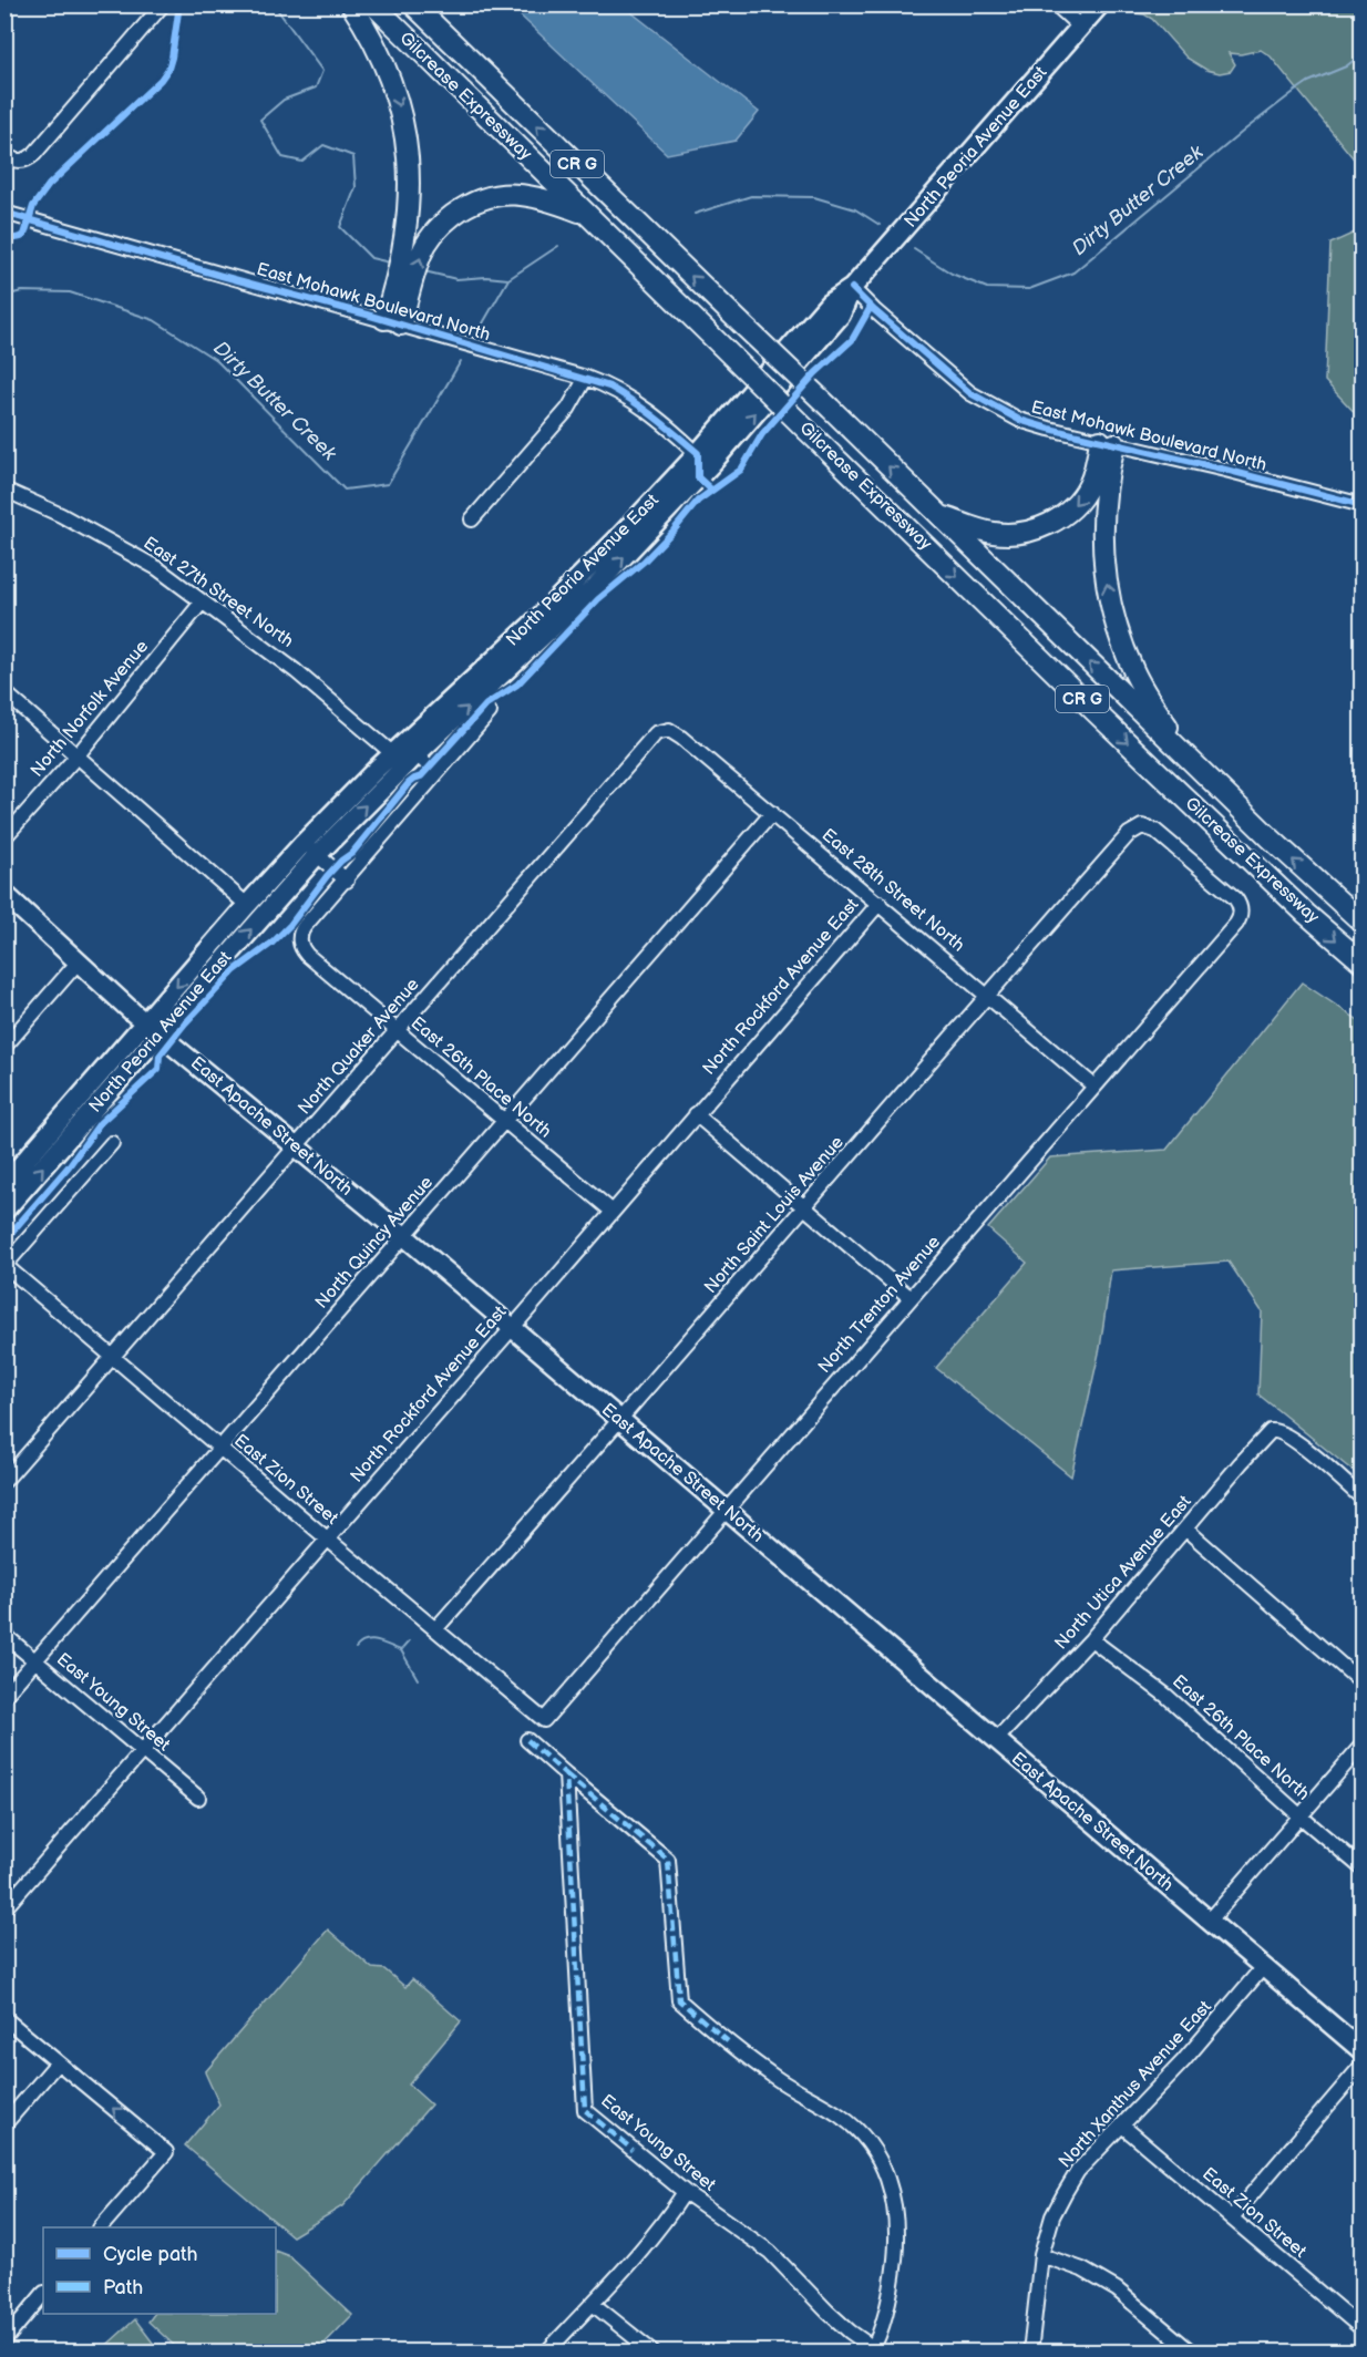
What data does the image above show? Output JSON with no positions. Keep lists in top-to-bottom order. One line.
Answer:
{"streets":{"highway":["Gilcrease Expressway","CR G"],"main road":["North Peoria Avenue East","East Apache Street North"],"street":["East Mohawk Boulevard North","East 27th Street North","North Norfolk Avenue","East 28th Street North","North Rockford Avenue East","North Quaker Avenue","East 26th Place North","North Saint Louis Avenue","North Quincy Avenue","North Trenton Avenue","East Zion Street","North Utica Avenue East","East Young Street","North Xanthus Avenue East"]},"crossings":[["North Peoria Avenue East","East Mohawk Boulevard North"],["North Peoria Avenue East","East 27th Street North"],["North Peoria Avenue East","East Apache Street North"],["East 27th Street North","North Norfolk Avenue"],["East 28th Street North","North Rockford Avenue East"],["East 28th Street North","North Quaker Avenue"],["East 28th Street North","North Saint Louis Avenue"],["East 28th Street North","North Quincy Avenue"],["East 28th Street North","North Trenton Avenue"],["North Rockford Avenue East","East 26th Place North"],["North Rockford Avenue East","East Apache Street North"],["North Rockford Avenue East","East Zion Street"],["North Rockford Avenue East","East Young Street"],["North Quaker Avenue","East 26th Place North"],["North Quaker Avenue","East Apache Street North"],["North Quaker Avenue","East Zion Street"],["East 26th Place North","North Quincy Avenue"],["East 26th Place North","North Utica Avenue East"],["East Apache Street North","North Saint Louis Avenue"],["East Apache Street North","North Quincy Avenue"],["East Apache Street North","North Trenton Avenue"],["East Apache Street North","North Utica Avenue East"],["East Apache Street North","North Xanthus Avenue East"],["North Saint Louis Avenue","North Trenton Avenue"],["North Saint Louis Avenue","East Zion Street"],["North Quincy Avenue","East Zion Street"],["North Quincy Avenue","East Young Street"],["North Trenton Avenue","East Zion Street"],["East Zion Street","North Xanthus Avenue East"]],"water":["Dirty Butter Creek"],"legend":["Cycle path","Path"]}
